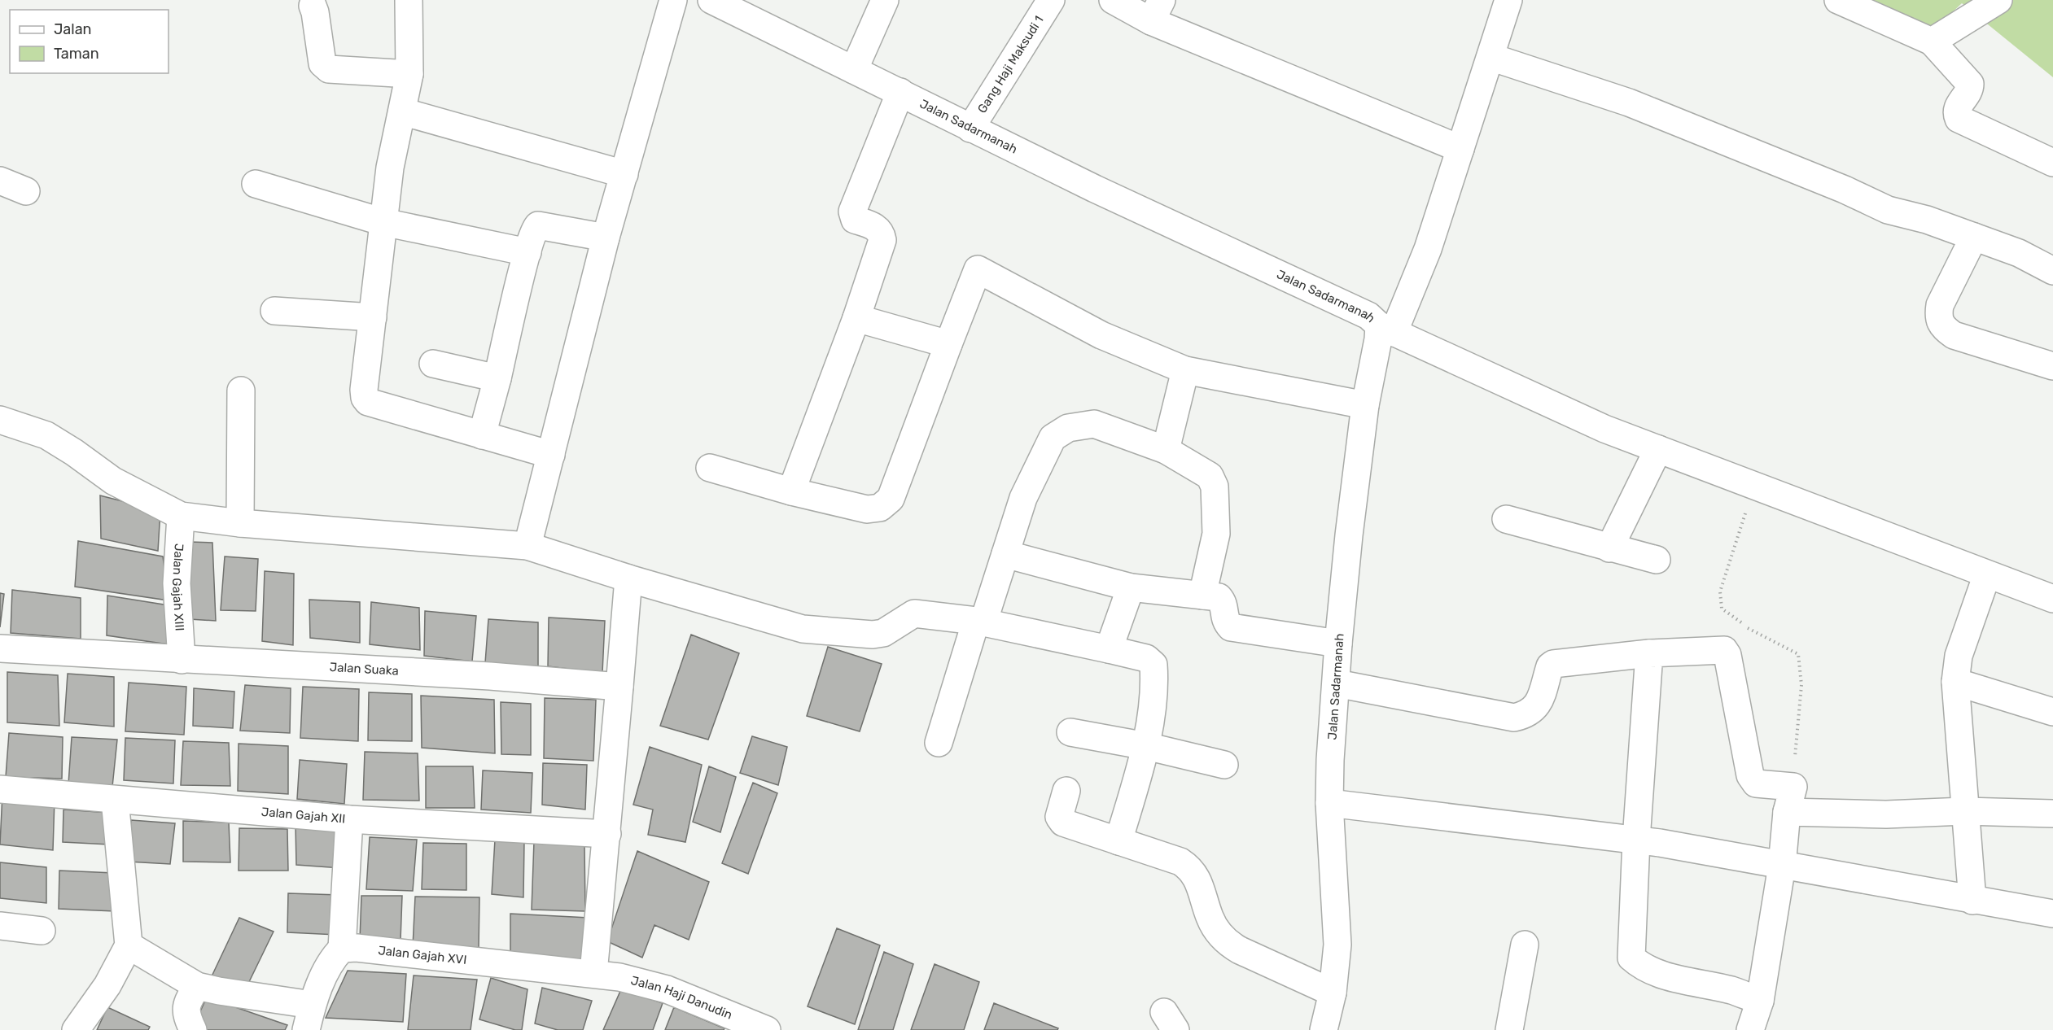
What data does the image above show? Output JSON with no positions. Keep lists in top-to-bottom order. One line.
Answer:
{"streets":{"street":["Gang Haji Maksudi 1","Jalan Sadarmanah","Jalan Gajah XIII","Jalan Suaka","Jalan Gajah XII","Jalan Gajah XVI","Jalan Haji Danudin"]},"crossings":[["Gang Haji Maksudi 1","Jalan Sadarmanah"],["Jalan Gajah XIII","Jalan Suaka"],["Jalan Gajah XVI","Jalan Haji Danudin"]],"legend":["Jalan","Taman"]}
